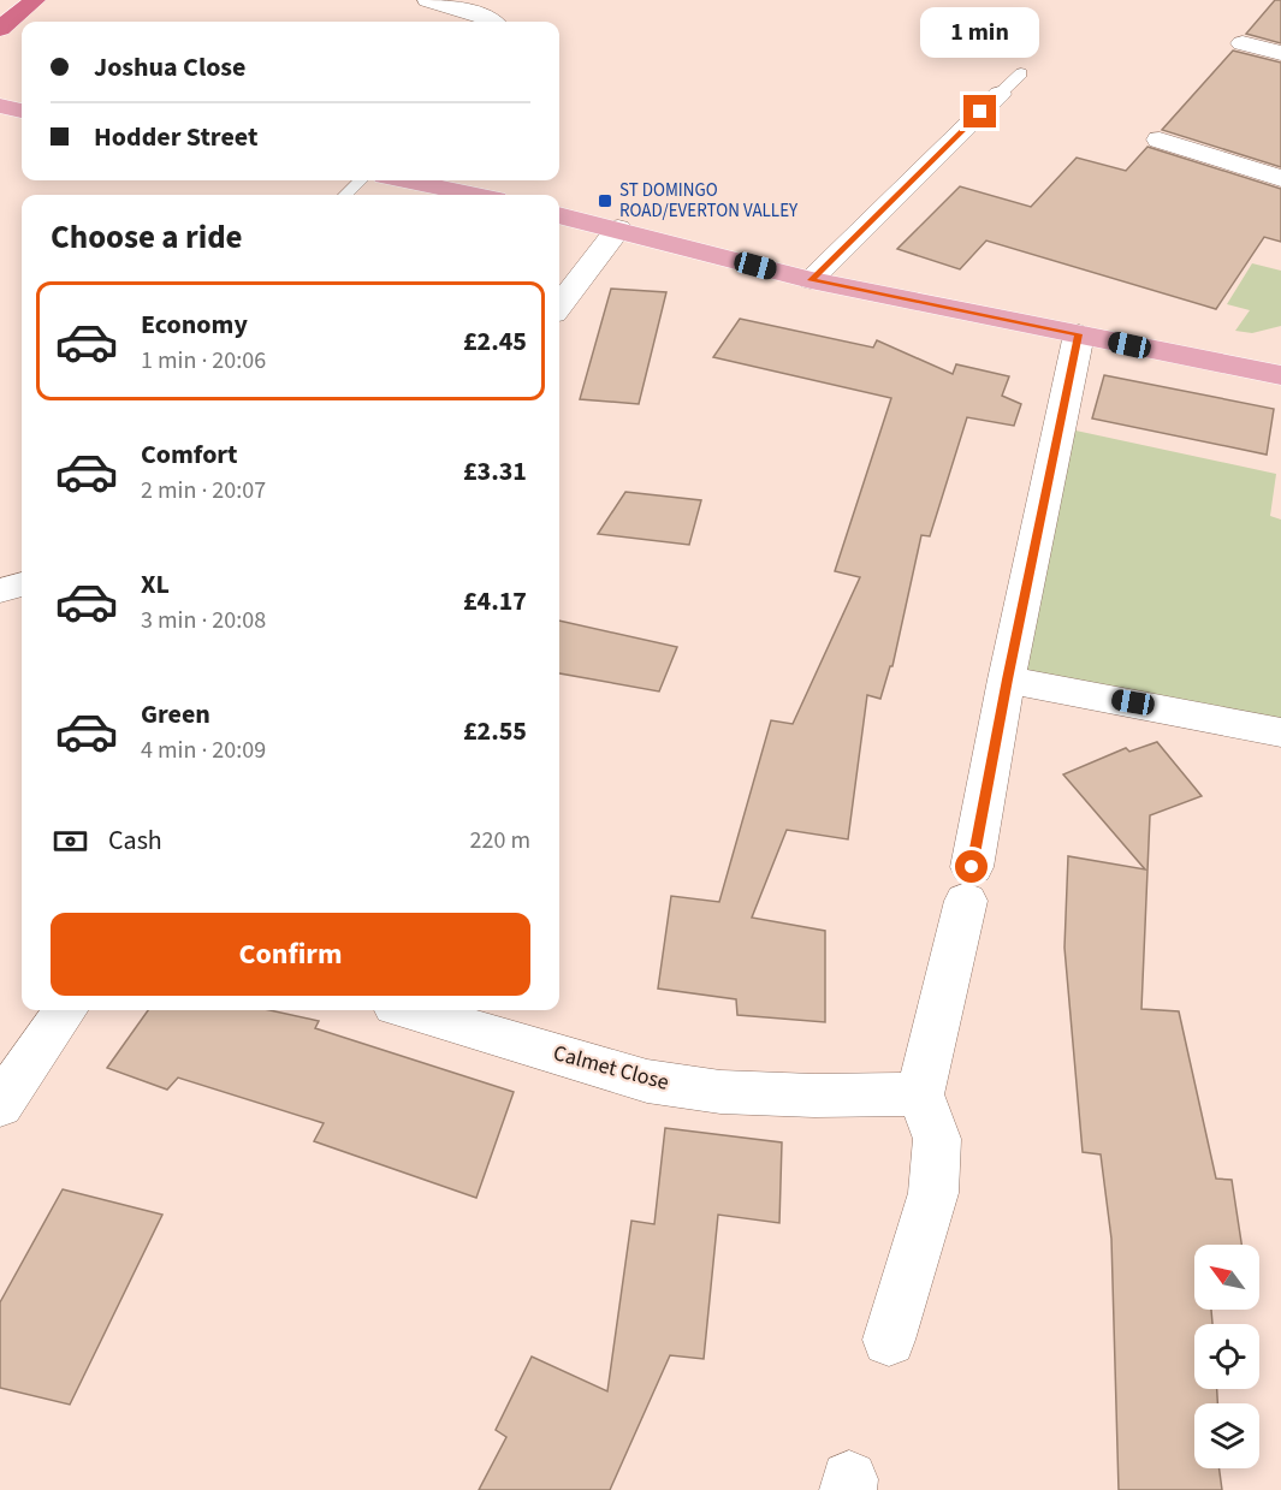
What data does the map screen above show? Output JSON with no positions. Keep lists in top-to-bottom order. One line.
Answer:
{"streets":{"street":["Calmet Close"]},"places":{"transit":["ST DOMINGO ROAD/EVERTON VALLEY"]},"north":"top left","page":{"bubble":"1 min","banner":["Joshua Close","Hodder Street"],"heading":"Choose a ride","list":[{"name":"Economy","note":"1 min · 20:06","value":"£2.45"},{"name":"Comfort","note":"2 min · 20:07","value":"£3.31"},{"name":"XL","note":"3 min · 20:08","value":"£4.17"},{"name":"Green","note":"4 min · 20:09","value":"£2.55"}],"pay":["Cash","220 m"],"buttons":"Confirm"}}
